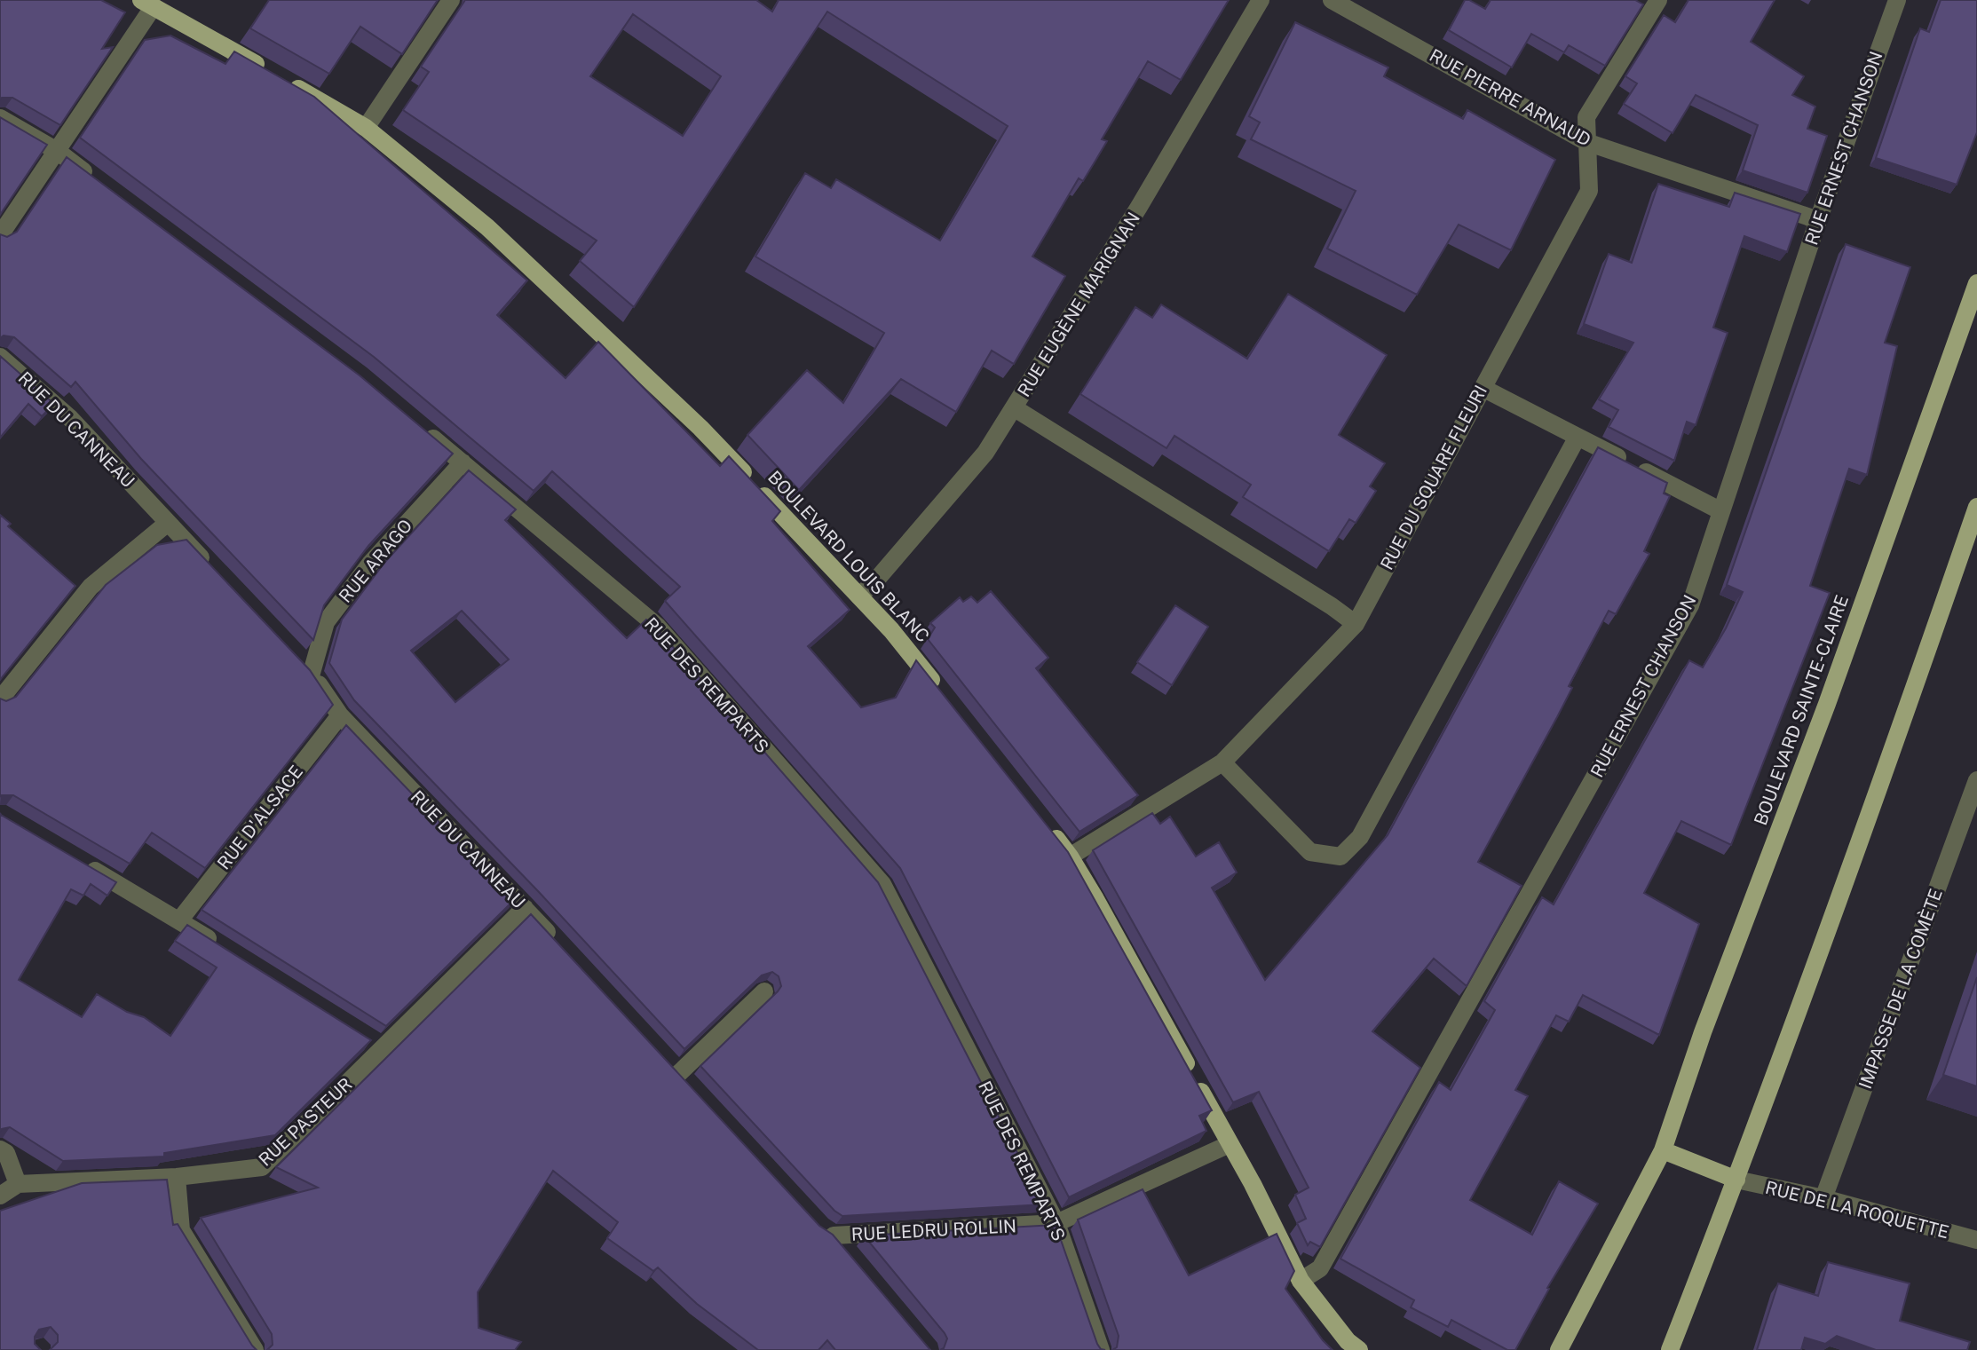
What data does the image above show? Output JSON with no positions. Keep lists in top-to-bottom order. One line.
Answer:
{"streets":{"main road":["BOULEVARD LOUIS BLANC","BOULEVARD SAINTE-CLAIRE"],"street":["RUE PIERRE ARNAUD","RUE ERNEST CHANSON","RUE EUGÈNE MARIGNAN","RUE DU CANNEAU","RUE DU SQUARE FLEURI","RUE ARAGO","RUE DES REMPARTS","RUE D'ALSACE","IMPASSE DE LA COMÈTE","RUE PASTEUR","RUE DE LA ROQUETTE","RUE LEDRU ROLLIN"]},"crossings":[["RUE PIERRE ARNAUD","RUE ERNEST CHANSON"],["RUE PIERRE ARNAUD","RUE DU SQUARE FLEURI"],["RUE EUGÈNE MARIGNAN","RUE DU SQUARE FLEURI"],["RUE DU CANNEAU","RUE ARAGO"],["RUE DU CANNEAU","RUE D'ALSACE"],["RUE DU CANNEAU","RUE PASTEUR"],["RUE ARAGO","RUE DES REMPARTS"],["RUE DES REMPARTS","RUE LEDRU ROLLIN"],["IMPASSE DE LA COMÈTE","RUE DE LA ROQUETTE"]]}
